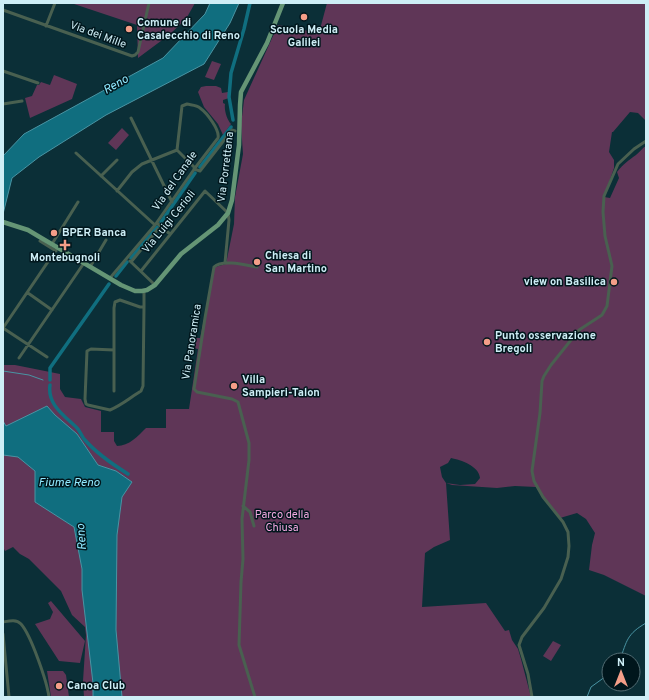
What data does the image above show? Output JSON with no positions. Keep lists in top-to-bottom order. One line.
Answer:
{"streets":{"main road":["Via Porrettana"],"street":["Via dei Mille","Via del Canale","Via Luigi Cerioli","Via Panoramica"]},"crossings":[["Via Porrettana","Via Luigi Cerioli"]],"water":["Reno","Fiume Reno"],"parks":["Parco della Chiusa"],"places":{"other":["Scuola Media Galilei","Comune di Casalecchio di Reno","BPER Banca","Chiesa di San Martino","view on Basilica","Punto osservazione Bregoli","Villa Sampieri-Talon","Canoa Club"],"health":["Montebugnoli"]},"north":"top"}
